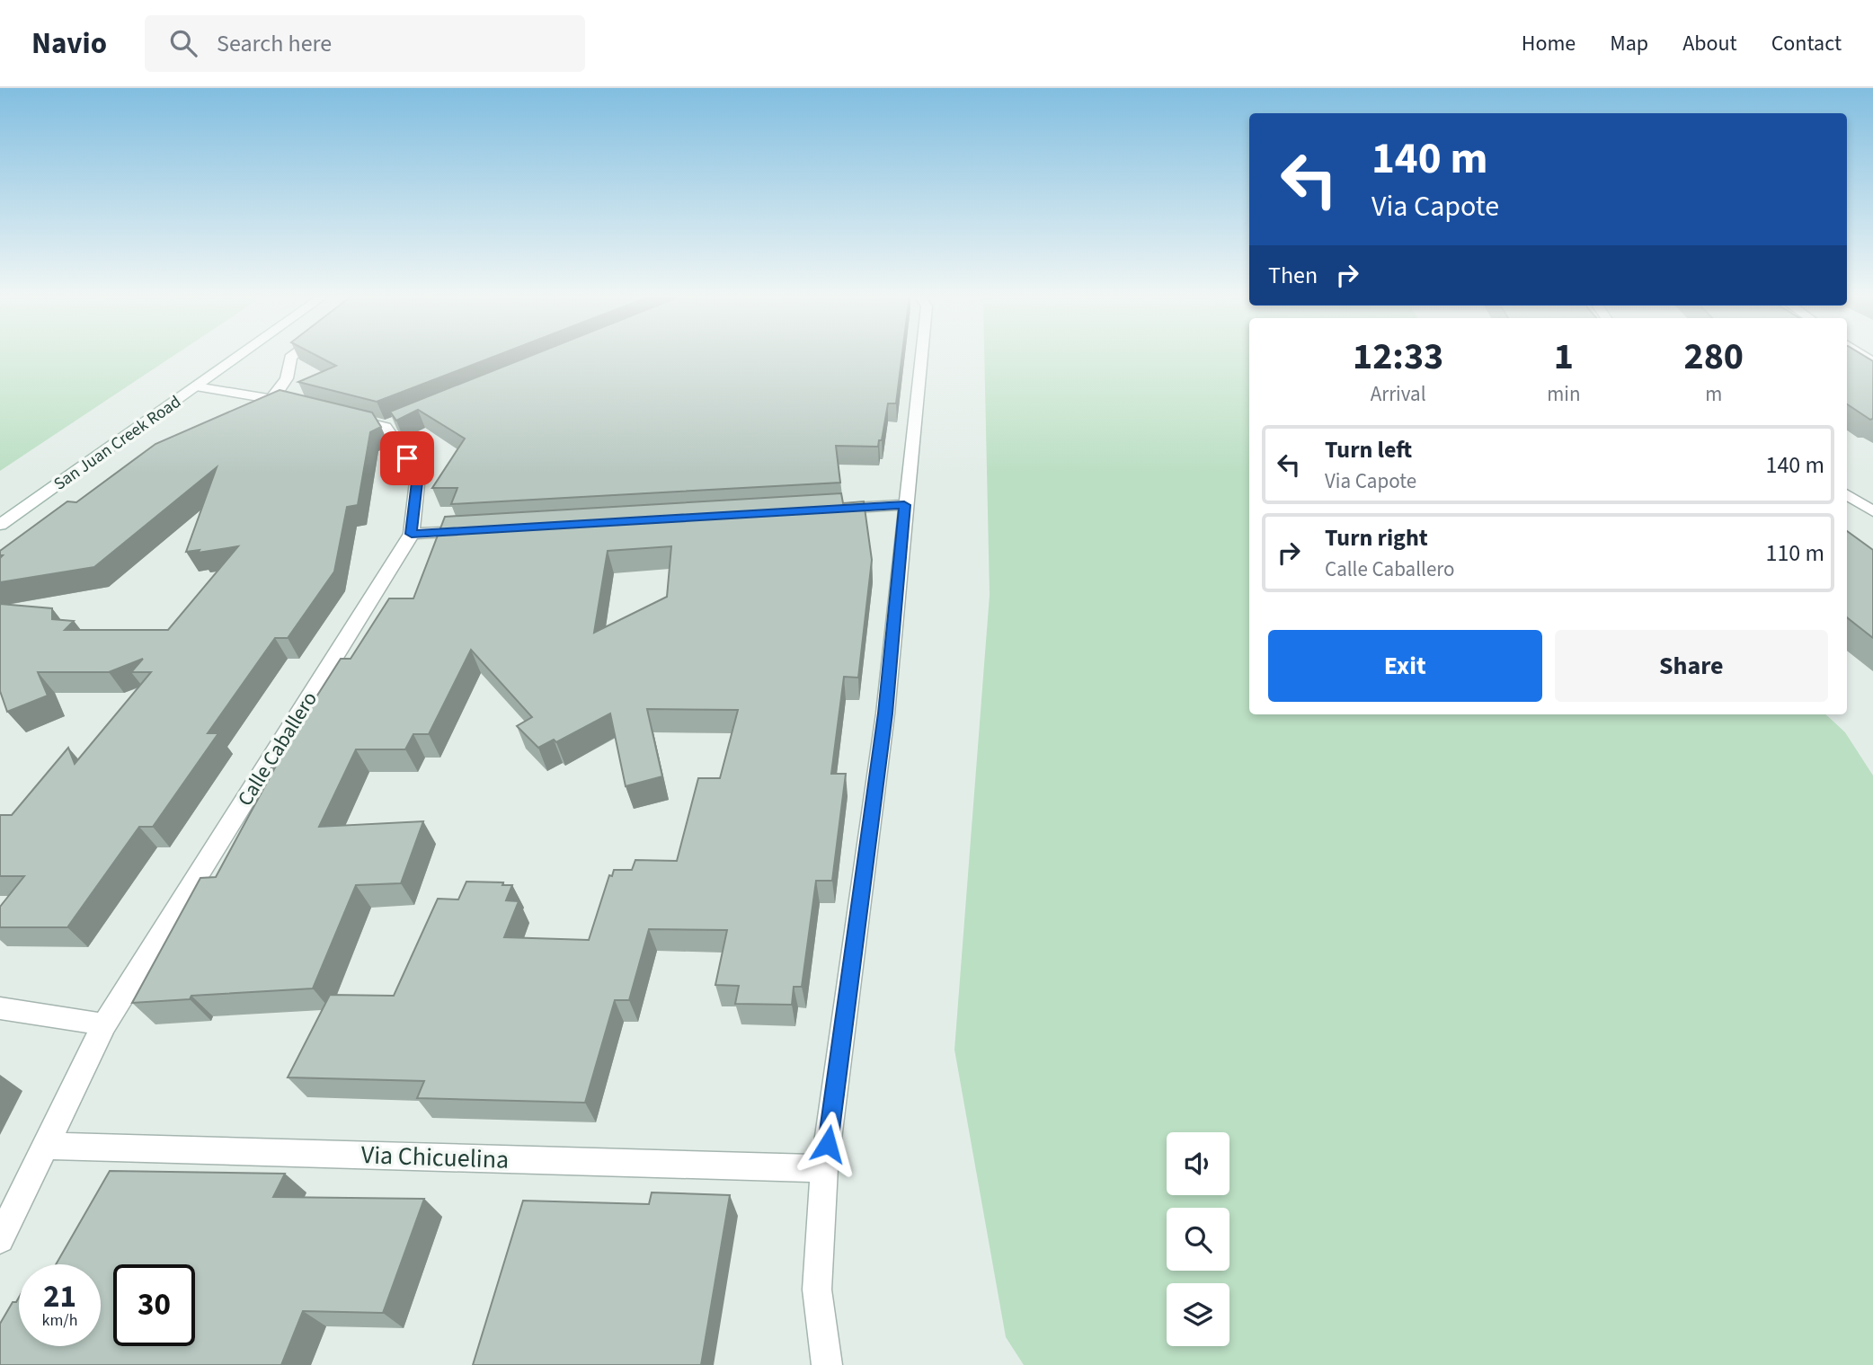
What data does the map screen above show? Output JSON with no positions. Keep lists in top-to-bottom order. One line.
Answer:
{"streets":{"street":["San Juan Creek Road","Calle Caballero","Via Chicuelina"]},"crossings":[["Calle Caballero","Via Chicuelina"]],"page":{"header":"Navio","search":"Search here","nav":["Home","Map","About","Contact"],"turn":["140 m","Via Capote"],"then":"Then","eta":["12:33","Arrival","1","min","280","m"],"list":[{"name":"Turn left","note":"Via Capote","value":"140 m"},{"name":"Turn right","note":"Calle Caballero","value":"110 m"}],"buttons":["Exit","Share"],"speed":"21 km/h","limit":"30"}}
